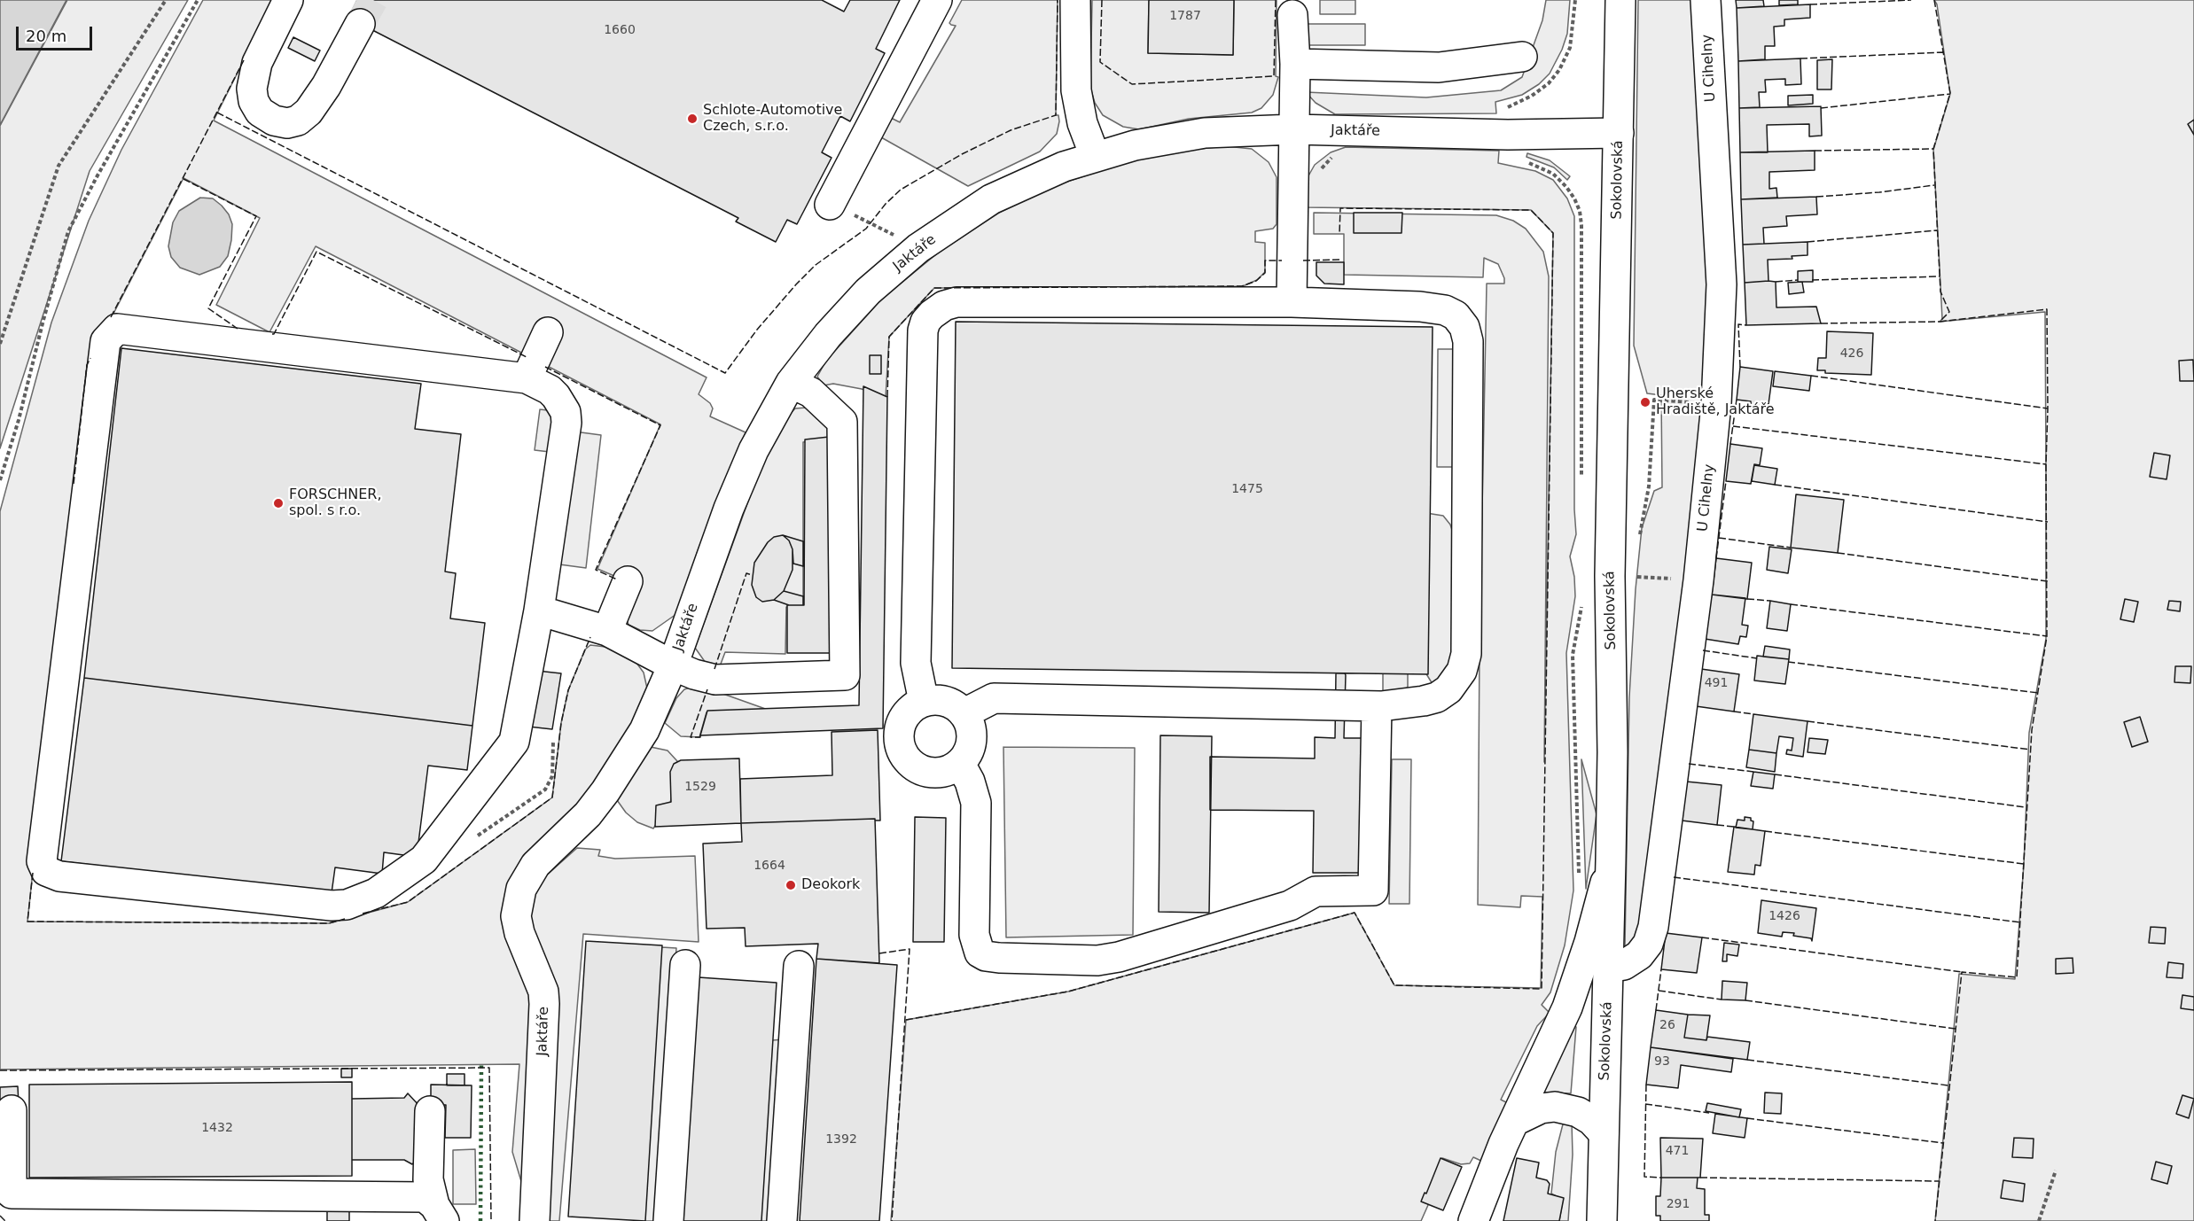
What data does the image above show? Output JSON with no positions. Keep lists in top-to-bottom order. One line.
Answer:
{"streets":{"street":["U Cihelny","Jaktáře","Sokolovská"]},"crossings":[["U Cihelny","Sokolovská"],["Jaktáře","Sokolovská"]],"places":["Schlote-Automotive Czech, s.r.o.","Uherské Hradiště, Jaktáře","FORSCHNER, spol. s r.o.","Deokork"],"house_numbers":["1787","1660","426","1475","491","1529","1664","1426","26","93","1432","1392","471","291"],"scale_bar":"20 m"}
